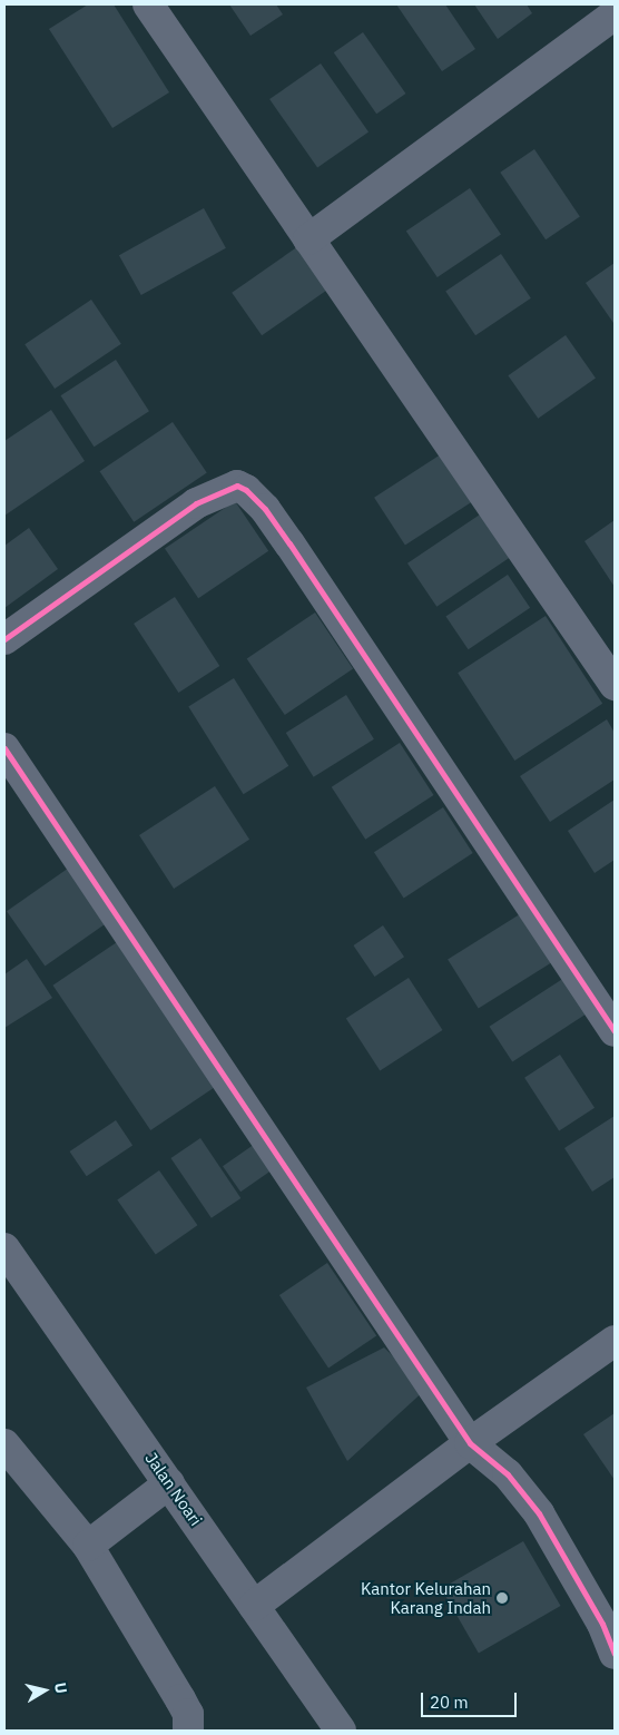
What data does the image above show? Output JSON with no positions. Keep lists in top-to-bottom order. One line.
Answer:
{"streets":{"street":["Jalan Noari"]},"places":["Kantor Kelurahan Karang Indah"],"scale_bar":"20 m","north":"right"}
